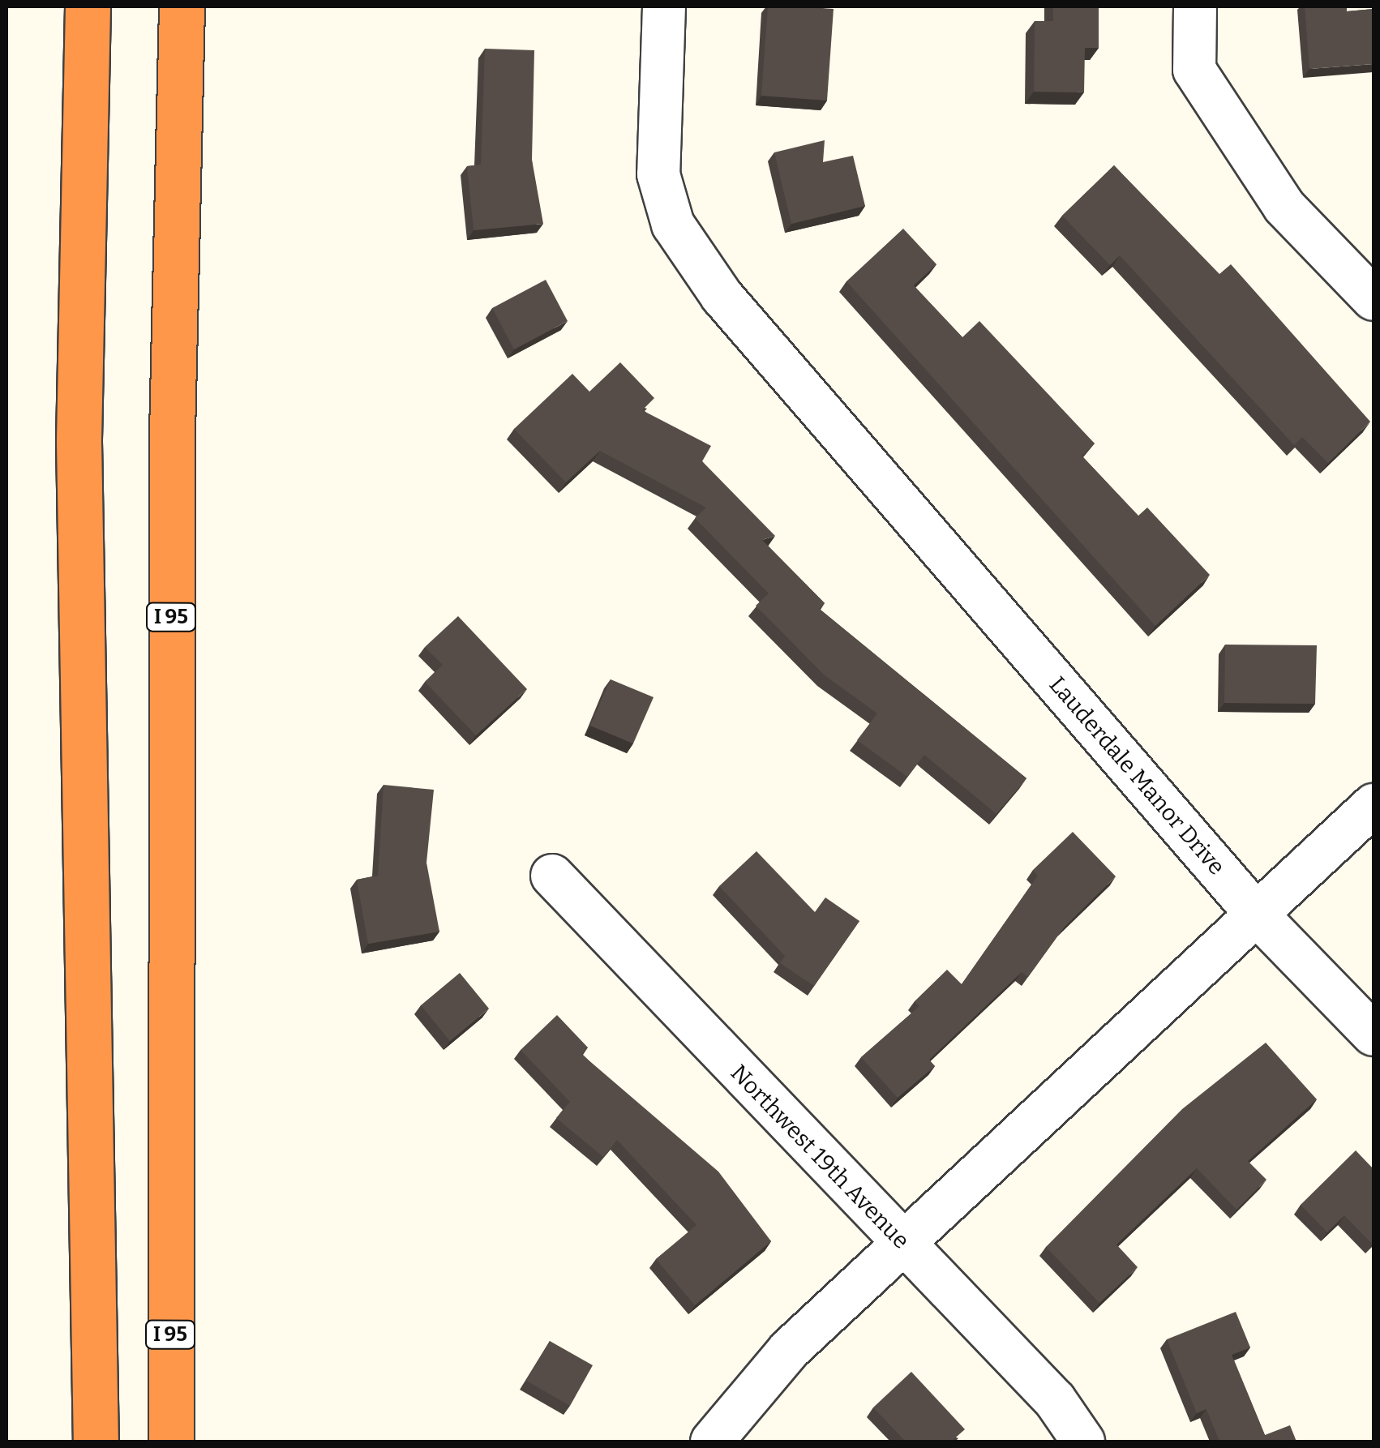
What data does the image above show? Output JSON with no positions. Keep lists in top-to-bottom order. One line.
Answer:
{"streets":{"highway":["I 95"],"street":["Lauderdale Manor Drive","Northwest 19th Avenue"]}}
